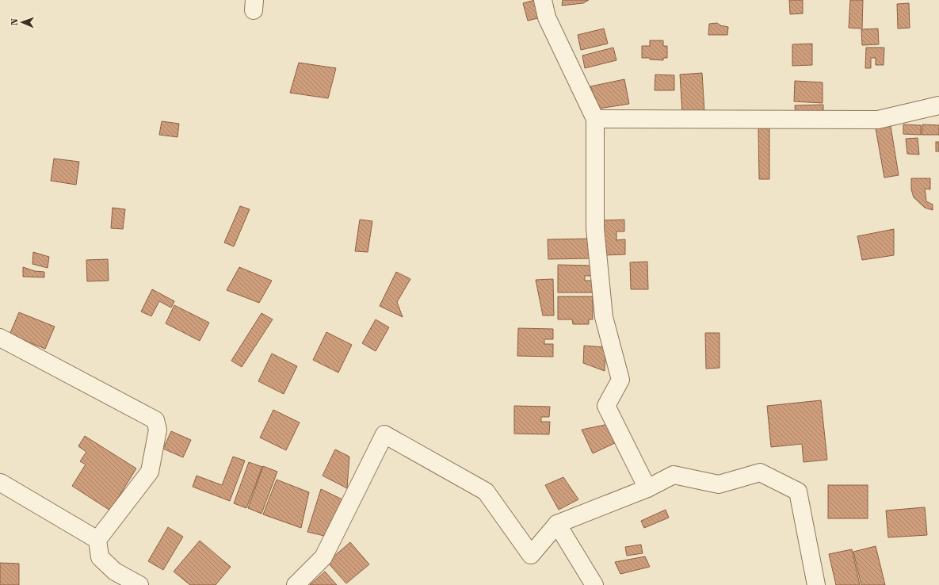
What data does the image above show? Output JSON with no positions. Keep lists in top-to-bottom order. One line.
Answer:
{"north":"left"}
